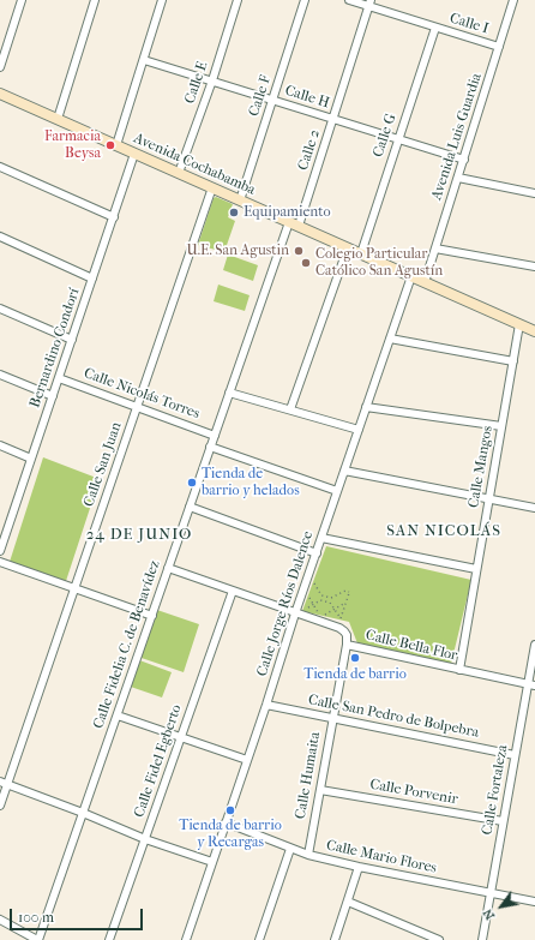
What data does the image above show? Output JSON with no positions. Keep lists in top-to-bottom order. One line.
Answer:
{"streets":{"main road":["Avenida Cochabamba"],"street":["Calle I","Calle E","Calle F","Calle H","Calle G","Avenida Luis Guardia","Calle 2","Bernardino Condorí","Calle Nicolás Torres","Calle San Juan","Calle Mangos","Calle Jorge Ríos Dalence","Calle Fidelia C. de Benavídez","Calle Bella Flor","Calle San Pedro de Bolpebra","Calle Fidel Egberto","Calle Humaita","Calle Fortaleza","Calle Porvenir","Calle Mario Flores"]},"crossings":[["Calle I","Calle G"],["Calle I","Avenida Luis Guardia"],["Calle I","Calle 2"],["Calle E","Calle H"],["Calle E","Avenida Cochabamba"],["Calle F","Calle H"],["Calle F","Avenida Cochabamba"],["Calle H","Calle G"],["Calle H","Avenida Luis Guardia"],["Calle H","Calle 2"],["Calle G","Avenida Cochabamba"],["Avenida Luis Guardia","Avenida Cochabamba"],["Calle 2","Avenida Cochabamba"],["Avenida Cochabamba","Bernardino Condorí"],["Avenida Cochabamba","Calle San Juan"],["Avenida Cochabamba","Calle Mangos"],["Avenida Cochabamba","Calle Jorge Ríos Dalence"],["Avenida Cochabamba","Calle Fidelia C. de Benavídez"],["Bernardino Condorí","Calle Nicolás Torres"],["Calle Nicolás Torres","Calle San Juan"],["Calle Nicolás Torres","Calle Fidelia C. de Benavídez"],["Calle Mangos","Calle Bella Flor"],["Calle Jorge Ríos Dalence","Calle Bella Flor"],["Calle Jorge Ríos Dalence","Calle San Pedro de Bolpebra"],["Calle Jorge Ríos Dalence","Calle Mario Flores"],["Calle Fidelia C. de Benavídez","Calle Bella Flor"],["Calle Bella Flor","Calle Fidel Egberto"],["Calle Bella Flor","Calle Humaita"],["Calle Bella Flor","Calle Fortaleza"],["Calle San Pedro de Bolpebra","Calle Humaita"],["Calle San Pedro de Bolpebra","Calle Fortaleza"],["Calle Humaita","Calle Porvenir"],["Calle Humaita","Calle Mario Flores"],["Calle Fortaleza","Calle Porvenir"],["Calle Fortaleza","Calle Mario Flores"]],"districts":["SAN NICOLÁS","24 DE JUNIO"],"places":["Farmacia Beysa","Equipamiento","U.E. San Agustin","Colegio Particular Católico San Agustín","Tienda de barrio y helados","Tienda de barrio","Tienda de barrio y Recargas"],"scale_bar":"100 m","north":"bottom left"}
